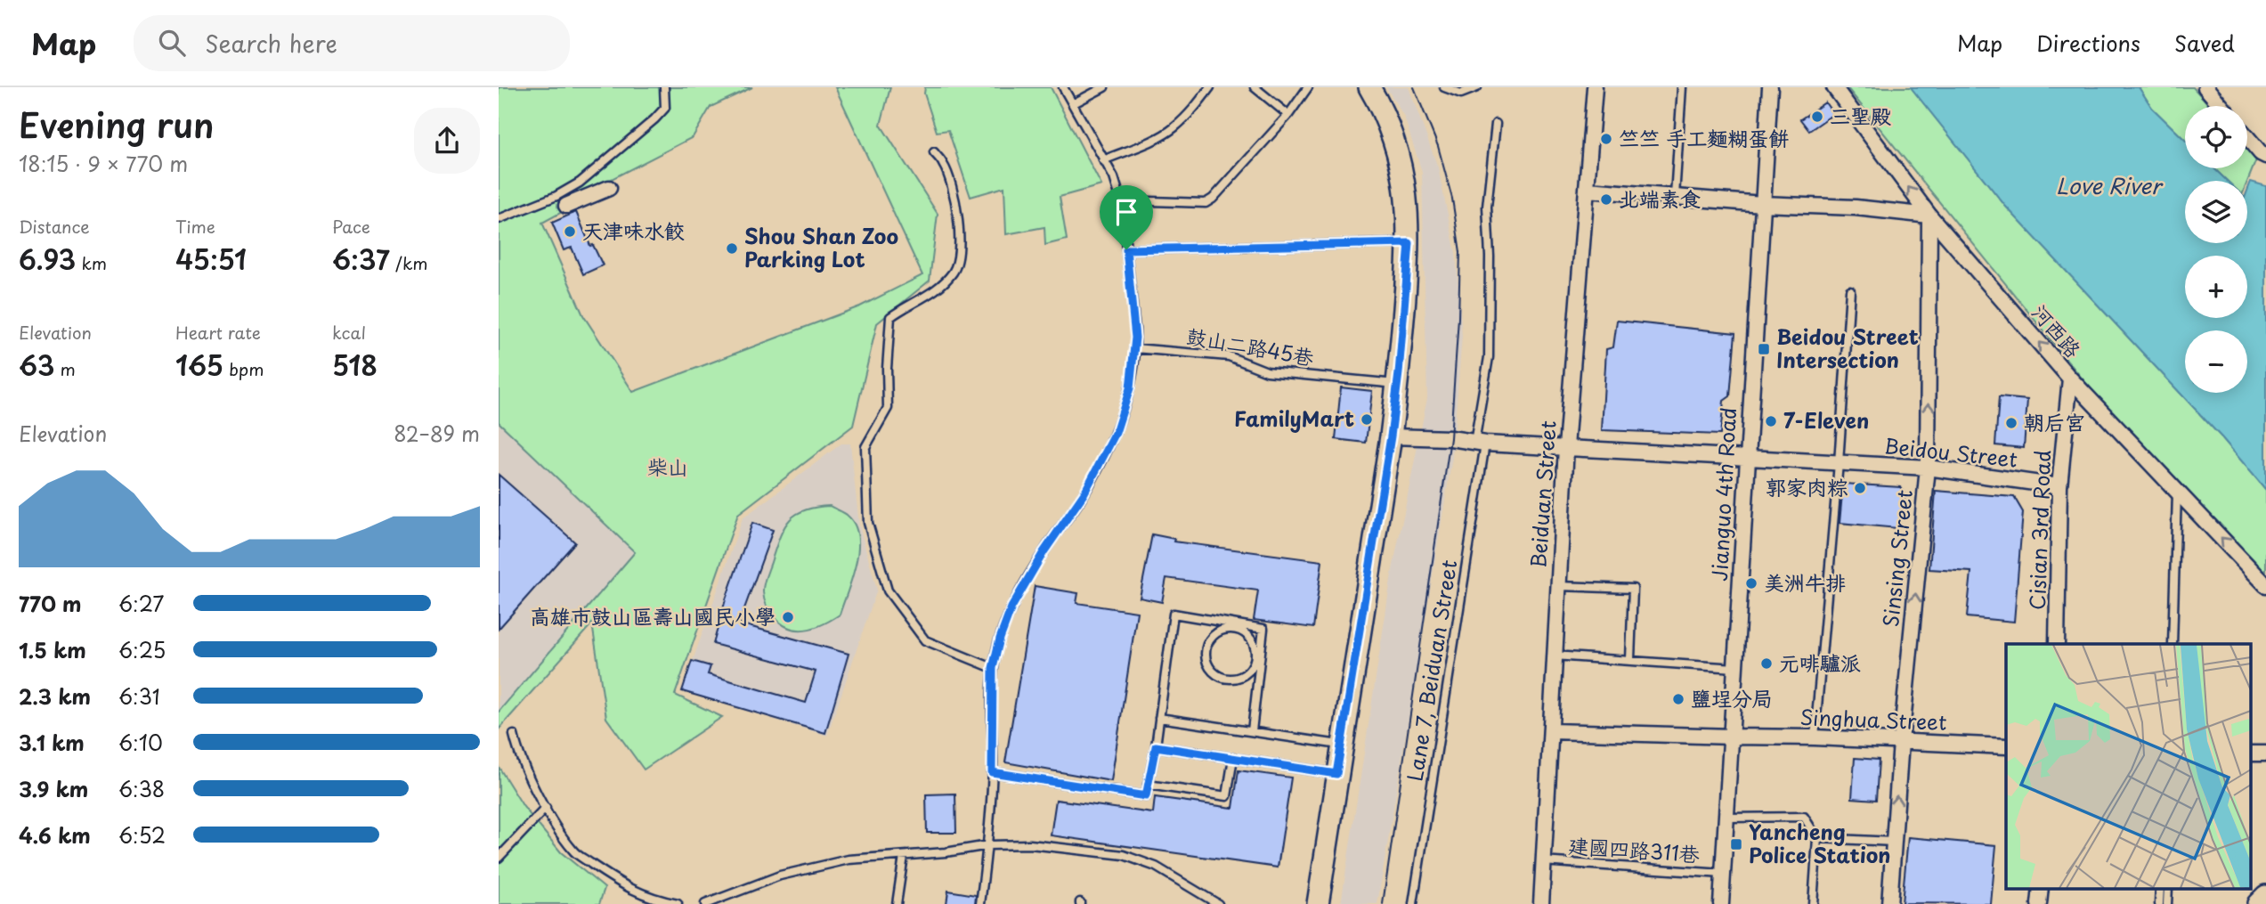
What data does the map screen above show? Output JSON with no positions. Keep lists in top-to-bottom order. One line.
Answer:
{"streets":{"street":["河西路","Beidou Street","Beiduan Street","Jianguo 4th Road","Cisian 3rd Road","Sinsing Street","Singhua Street"],"lane":["鼓山二路45巷","Lane 7, Beiduan Street","建國四路311巷"]},"crossings":[["河西路","Cisian 3rd Road"],["河西路","Sinsing Street"],["Beidou Street","Beiduan Street"],["Beidou Street","Jianguo 4th Road"],["Beidou Street","Cisian 3rd Road"],["Beidou Street","Sinsing Street"],["Beidou Street","Lane 7, Beiduan Street"],["Beiduan Street","Singhua Street"],["Beiduan Street","建國四路311巷"],["Jianguo 4th Road","Singhua Street"],["Jianguo 4th Road","建國四路311巷"],["Sinsing Street","Singhua Street"]],"one_way":["河西路","Sinsing Street"],"water":["Love River"],"parks":["柴山"],"places":{"other":["三聖殿","竺竺 手工麵糊蛋餅","北端素食","天津味水餃","Shou Shan Zoo Parking Lot","FamilyMart","7-Eleven","朝后宮","郭家肉粽","美洲牛排","高雄市鼓山區壽山國民小學","元啡驢派","鹽埕分局"],"transit":["Beidou Street Intersection","Yancheng Police Station"]},"page":{"header":"Map","search":"Search here","nav":["Map","Directions","Saved"],"heading":["Evening run","18:15 · 9 × 770 m"],"map_buttons":["+","−"],"stats":[["Distance","6.93 km"],["Time","45:51"],["Pace","6:37 /km"],["Elevation","63 m"],["Heart rate","165 bpm"],["kcal","518"]],"chart":["Elevation","82–89 m"],"list":[{"name":"770 m","note":"6:27"},{"name":"1.5 km","note":"6:25"},{"name":"2.3 km","note":"6:31"},{"name":"3.1 km","note":"6:10"},{"name":"3.9 km","note":"6:38"},{"name":"4.6 km","note":"6:52"}]}}
